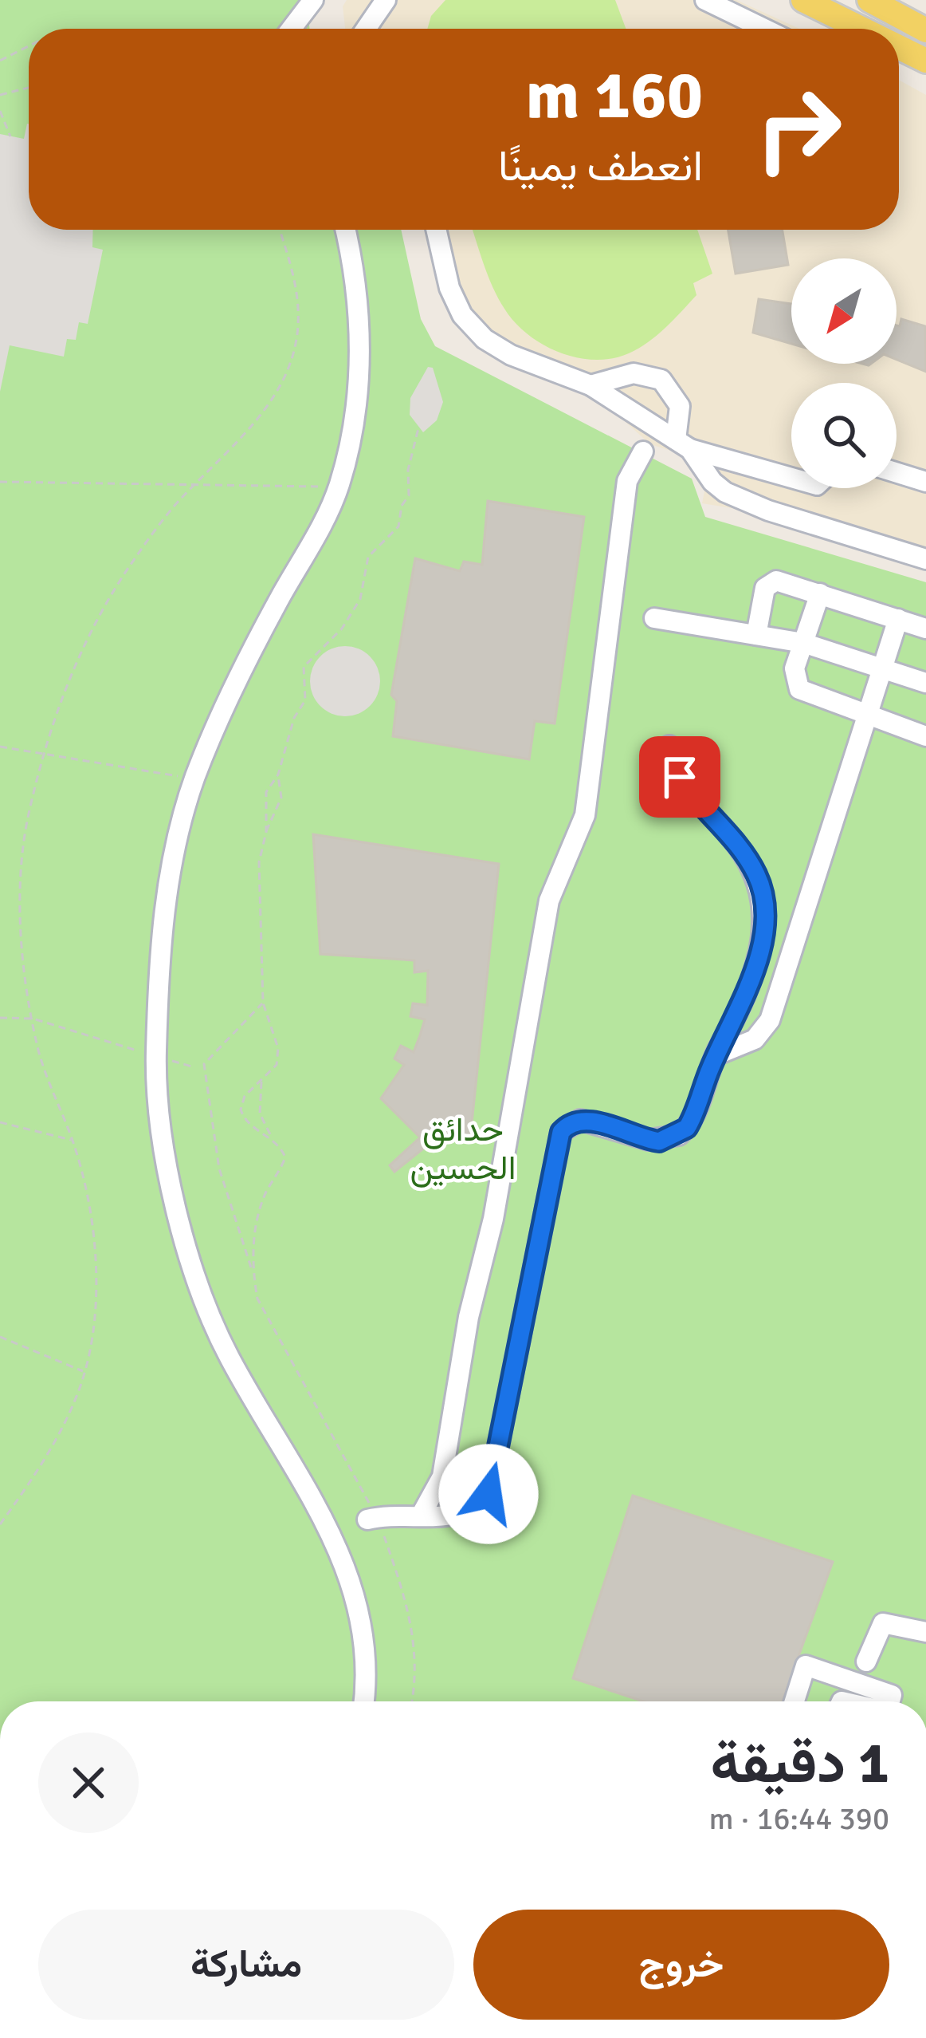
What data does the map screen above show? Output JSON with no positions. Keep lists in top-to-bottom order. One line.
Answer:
{"parks":["حدائق الحسين"],"north":"bottom left","page":{"turn":["160 m","انعطف يمينًا"],"heading":["1 دقيقة","390 m · 16:44"],"buttons":["خروج","مشاركة"]}}
